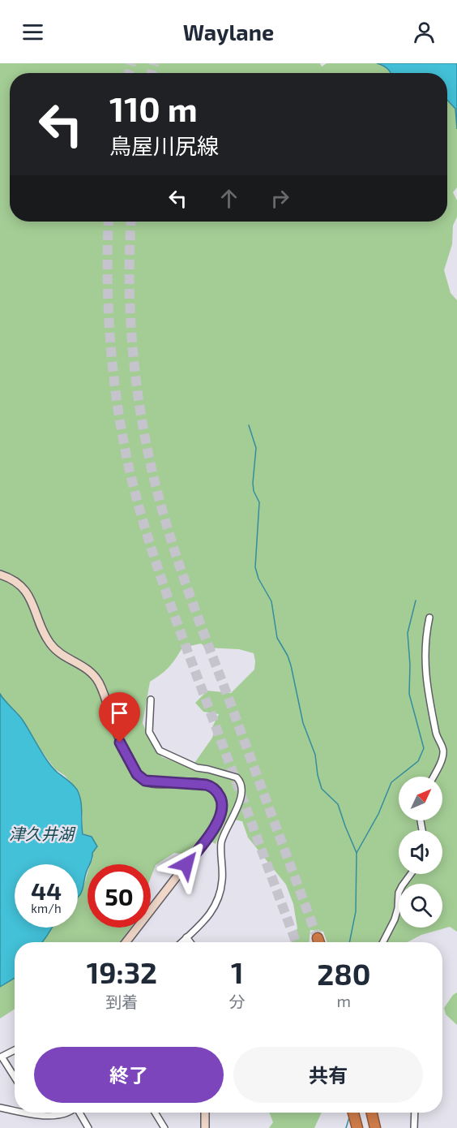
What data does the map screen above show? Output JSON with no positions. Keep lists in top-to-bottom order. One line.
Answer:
{"water":["津久井湖"],"north":"top right","page":{"header":"Waylane","turn":["110 m","鳥屋川尻線"],"speed":"44 km/h","limit":"50","eta":["19:32","到着","1","分","280","m"],"buttons":["終了","共有"]}}
